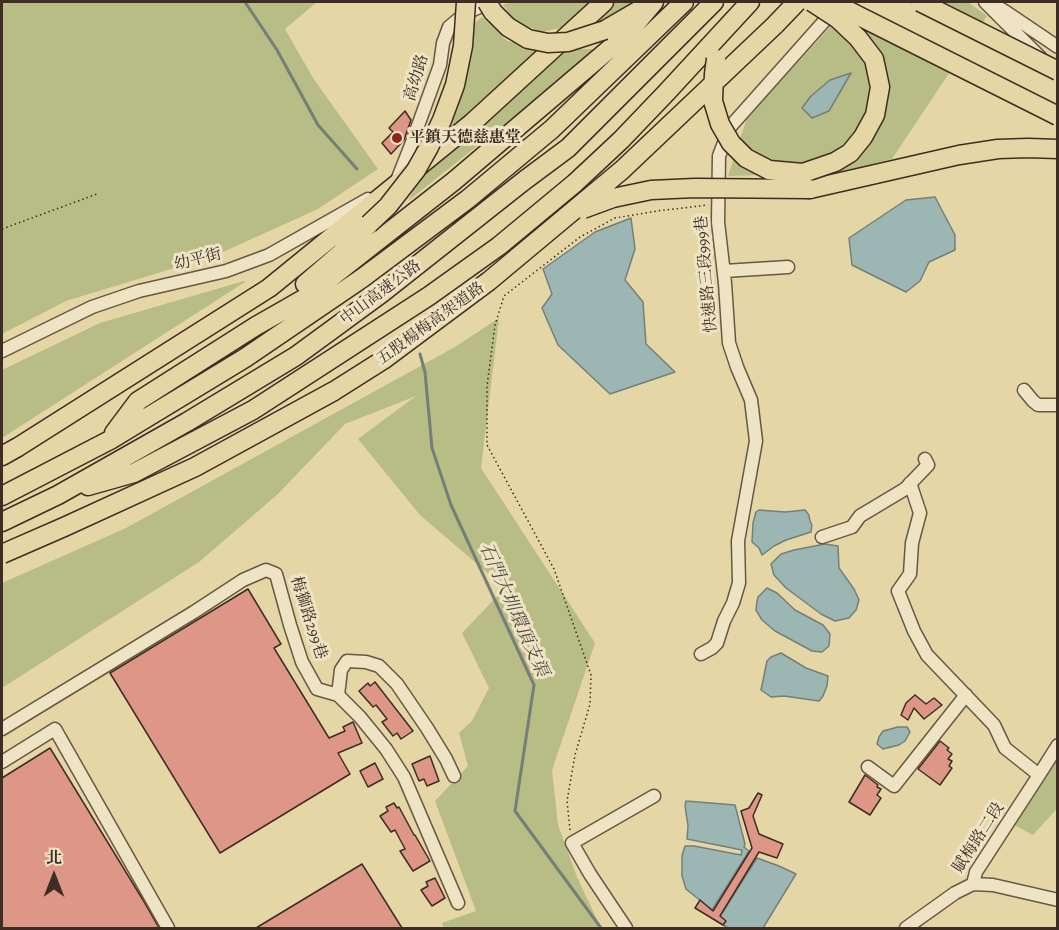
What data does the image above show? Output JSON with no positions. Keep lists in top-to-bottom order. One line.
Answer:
{"streets":{"highway":["中山高速公路","五股楊梅高架道路"],"street":["高幼路","幼平街","快速路三段999巷","梅獅路299巷","賦梅路二段"]},"crossings":[["高幼路","幼平街"]],"water":["石門大圳環頂支渠"],"places":["平鎮天德慈惠堂"],"north":"top"}
